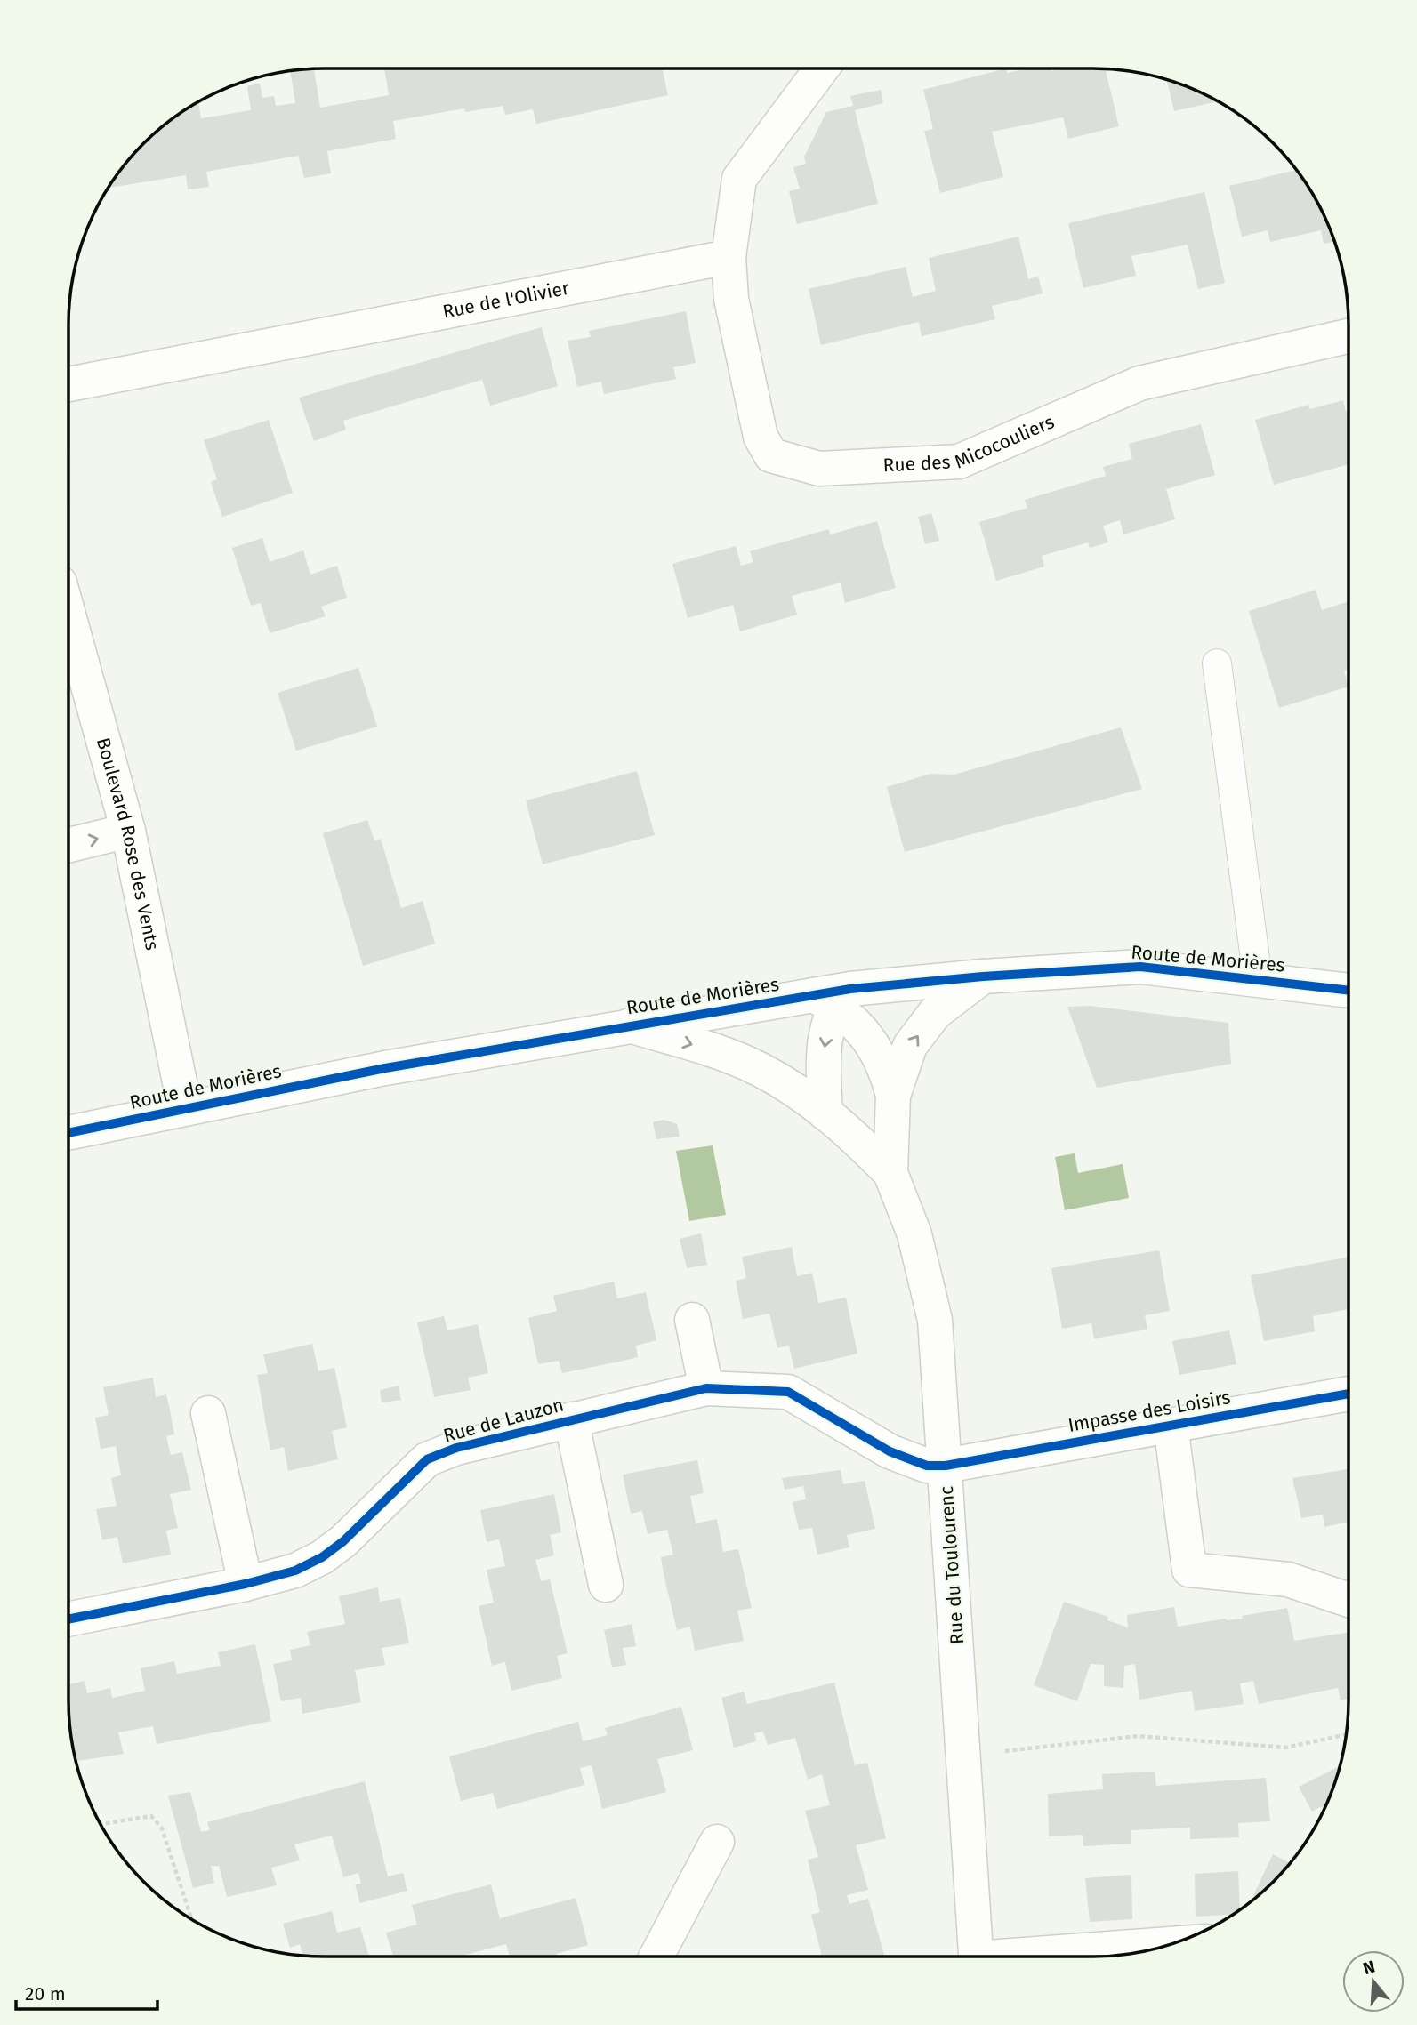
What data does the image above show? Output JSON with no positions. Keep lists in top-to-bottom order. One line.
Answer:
{"streets":{"street":["Rue de l'Olivier","Rue des Micocouliers","Boulevard Rose des Vents","Route de Morières","Impasse des Loisirs","Rue de Lauzon","Rue du Toulourenc"]},"crossings":[["Rue de l'Olivier","Rue des Micocouliers"],["Boulevard Rose des Vents","Route de Morières"],["Route de Morières","Rue du Toulourenc"],["Impasse des Loisirs","Rue de Lauzon"],["Impasse des Loisirs","Rue du Toulourenc"],["Rue de Lauzon","Rue du Toulourenc"]],"scale_bar":"20 m","north":"top"}
